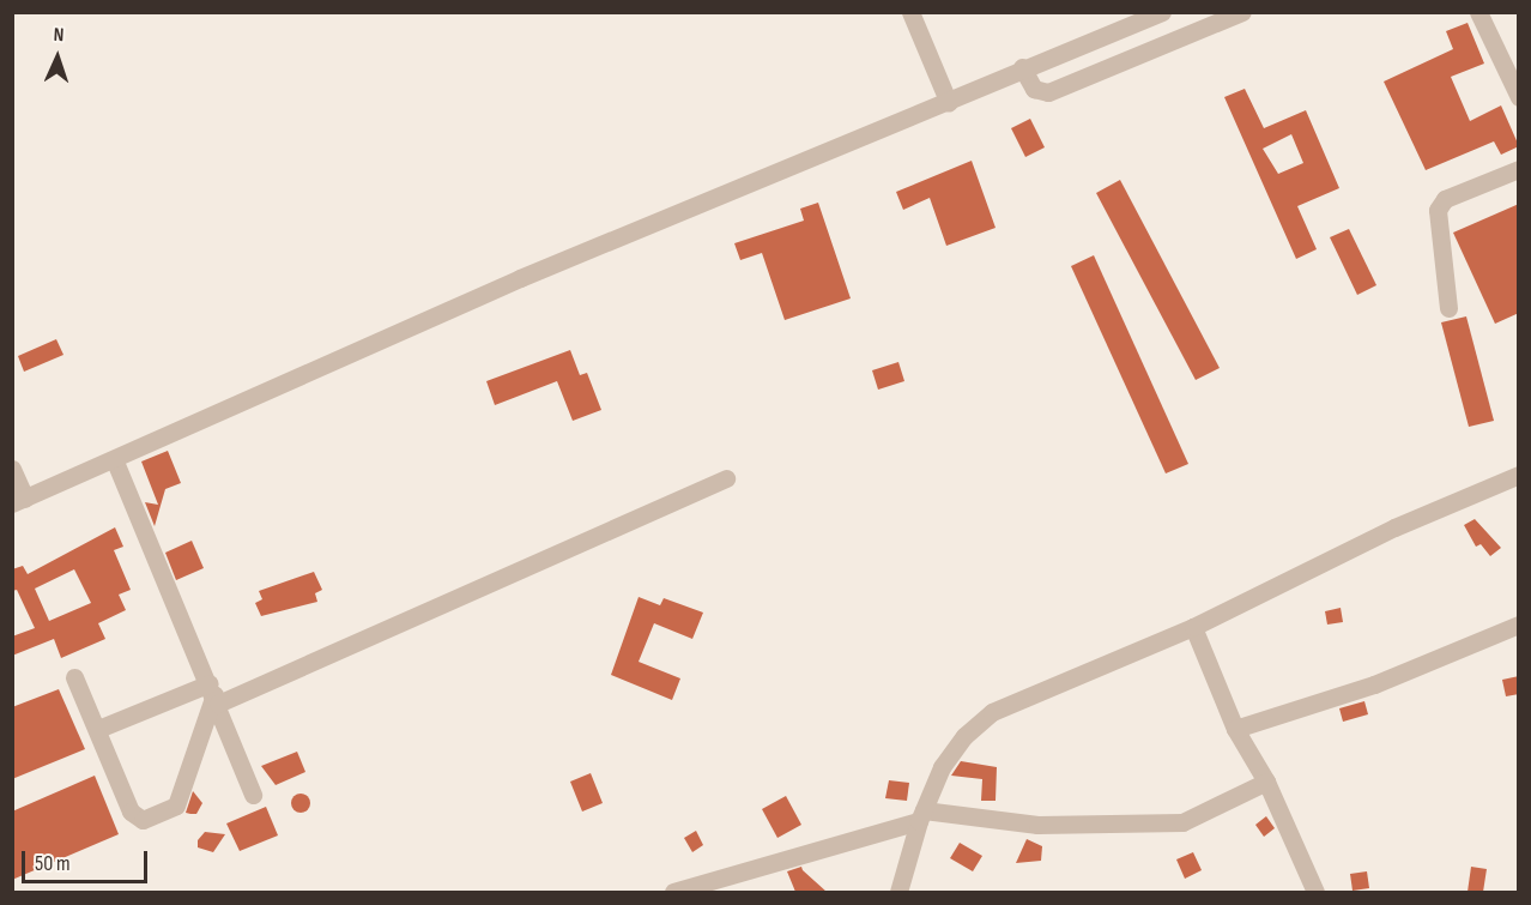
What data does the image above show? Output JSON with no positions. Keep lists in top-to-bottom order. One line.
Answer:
{"scale_bar":"50 m","north":"top"}
